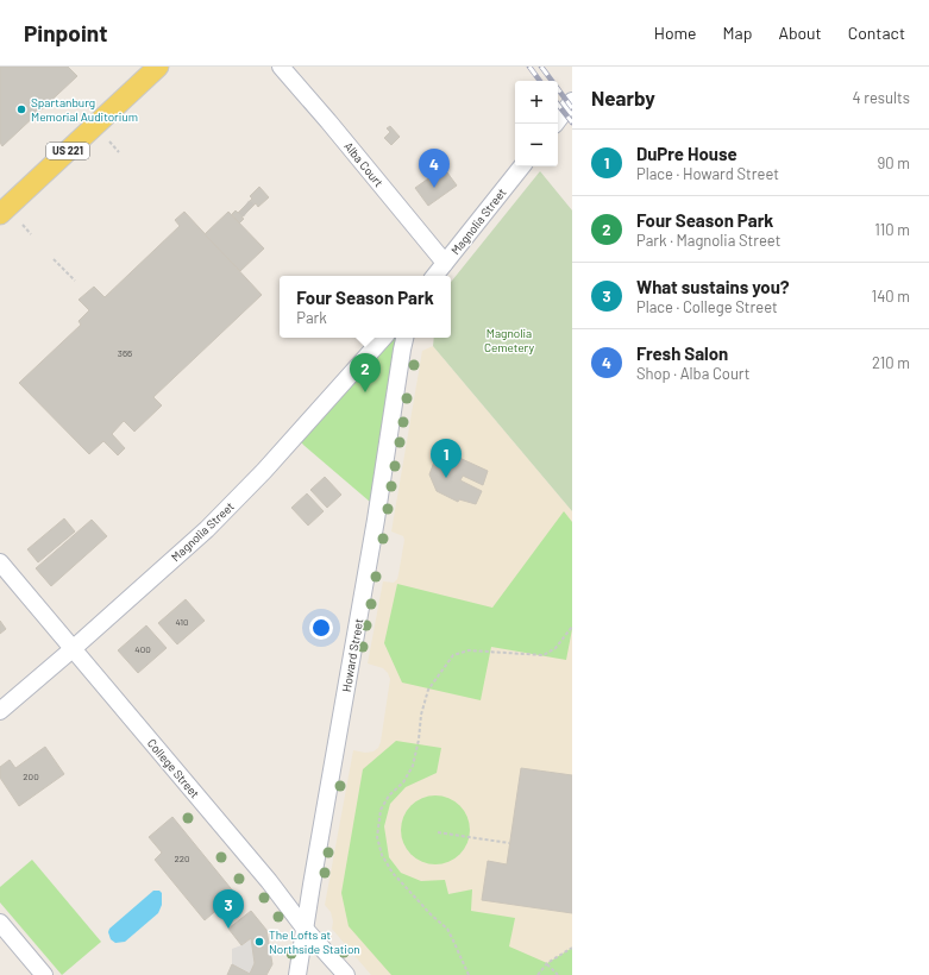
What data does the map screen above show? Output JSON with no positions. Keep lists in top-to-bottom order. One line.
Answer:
{"streets":{"main road":["US 221"],"street":["Alba Court","Magnolia Street","Howard Street","College Street"]},"crossings":[["Alba Court","Magnolia Street"],["Magnolia Street","College Street"],["Howard Street","College Street"]],"parks":["Magnolia Cemetery"],"places":["Spartanburg Memorial Auditorium","The Lofts at Northside Station"],"house_numbers":["366","410","400","200","220"],"page":{"header":"Pinpoint","nav":["Home","Map","About","Contact"],"heading":["Nearby","4 results"],"map_buttons":["+","−"],"list":[{"mark":"1","name":"DuPre House","note":"Place · Howard Street","value":"90 m"},{"mark":"2","name":"Four Season Park","note":"Park · Magnolia Street","value":"110 m"},{"mark":"3","name":"What sustains you?","note":"Place · College Street","value":"140 m"},{"mark":"4","name":"Fresh Salon","note":"Shop · Alba Court","value":"210 m"}],"pins":["4","2","1","3"],"popup":["Four Season Park","Park"]}}
